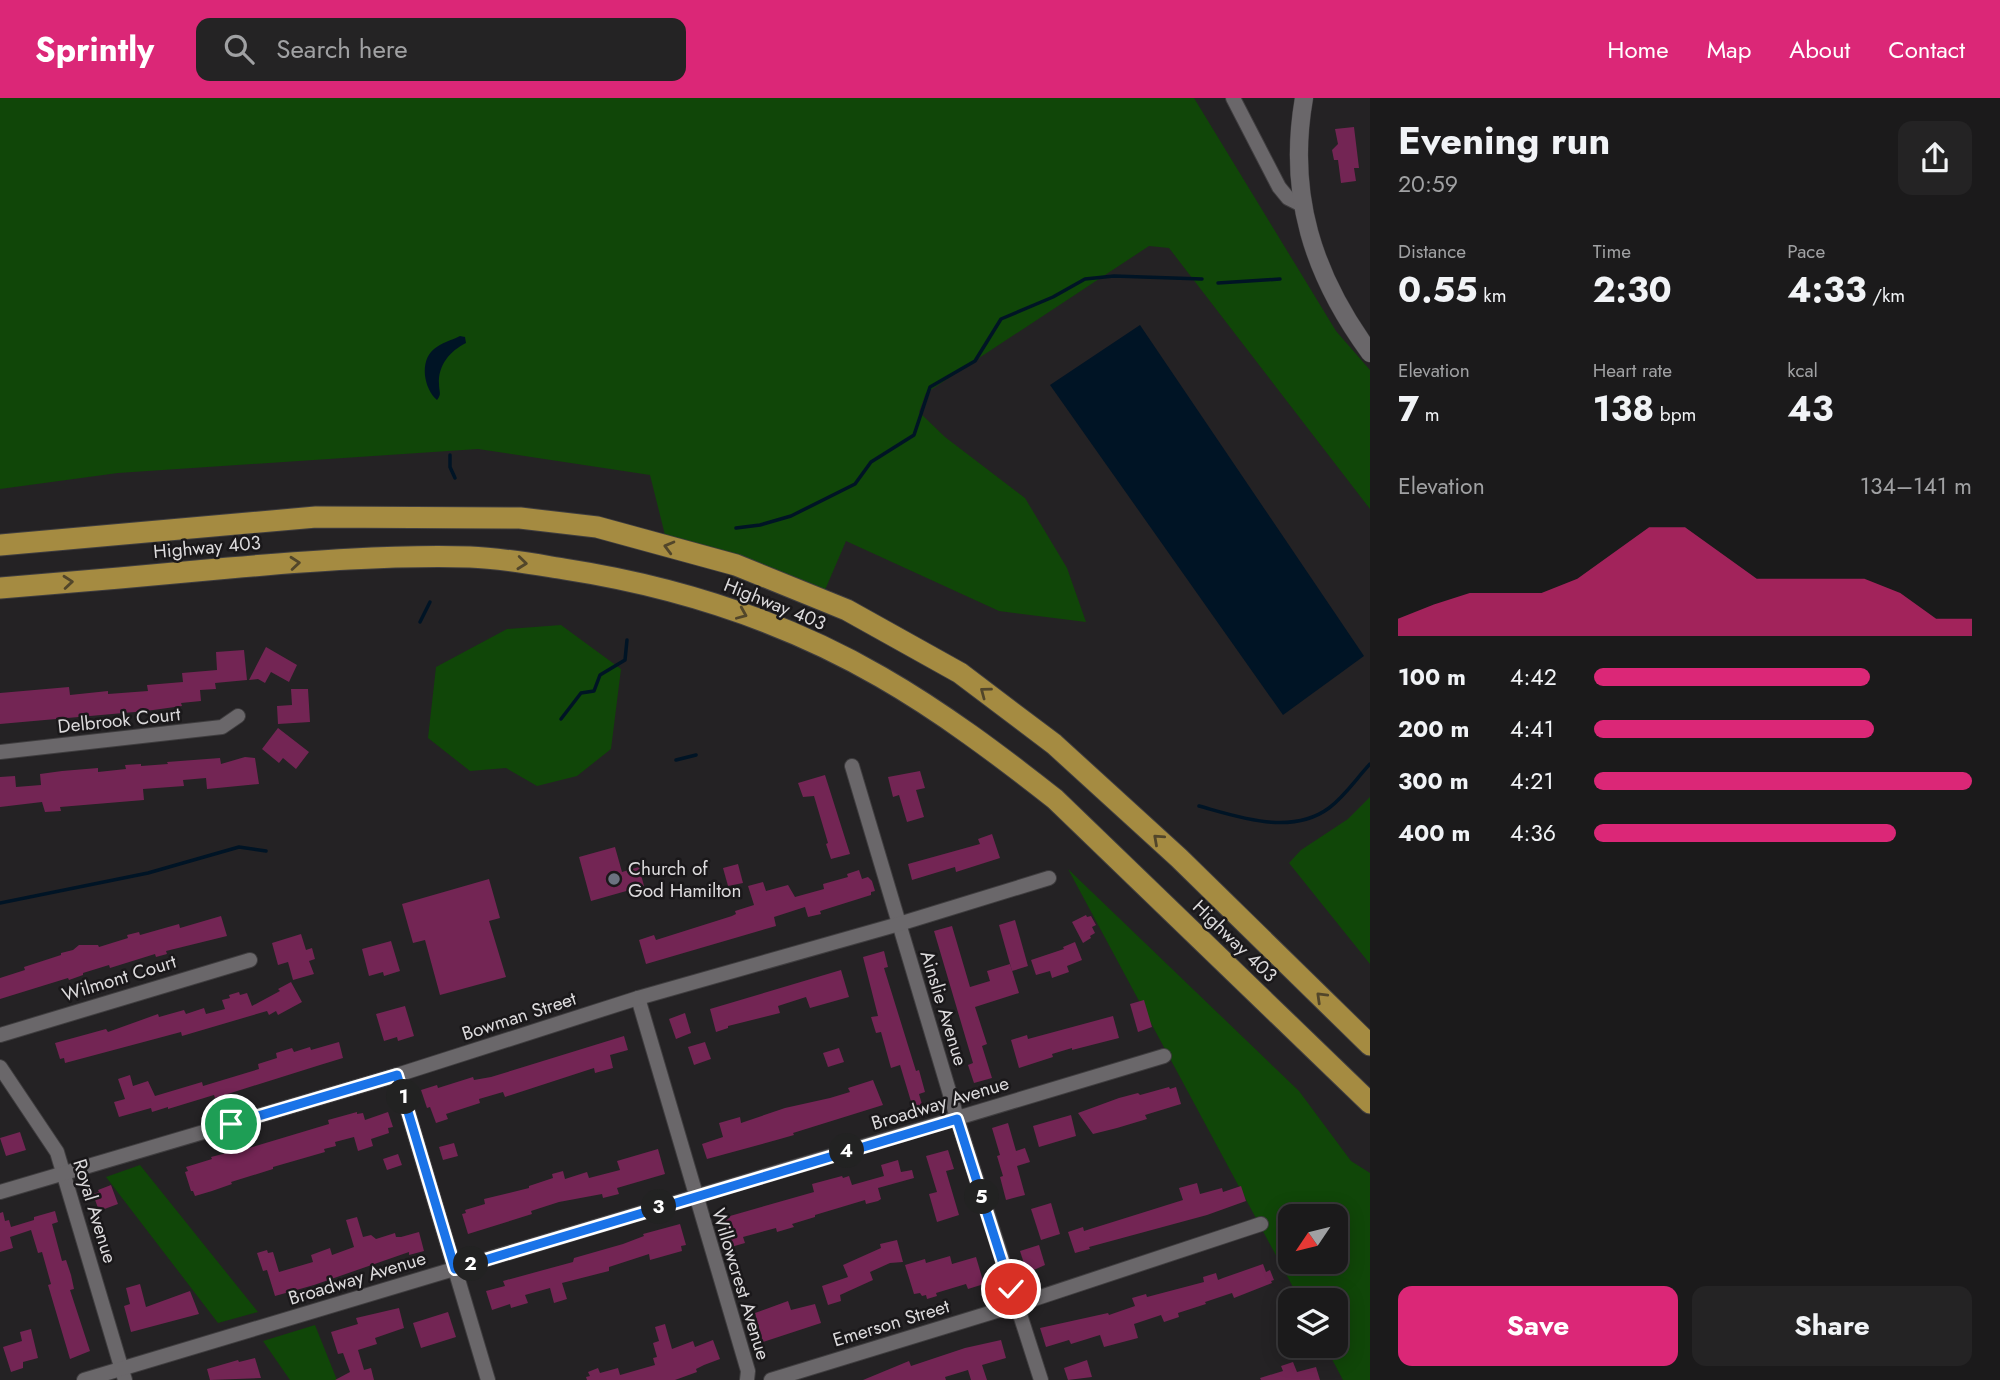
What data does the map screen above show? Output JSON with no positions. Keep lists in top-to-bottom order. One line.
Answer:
{"streets":{"highway":["Highway 403"],"street":["Delbrook Court","Wilmont Court","Ainslie Avenue","Bowman Street","Broadway Avenue","Royal Avenue","Willowcrest Avenue","Emerson Street"]},"crossings":[["Ainslie Avenue","Bowman Street"],["Ainslie Avenue","Broadway Avenue"],["Ainslie Avenue","Emerson Street"],["Bowman Street","Royal Avenue"],["Bowman Street","Willowcrest Avenue"],["Broadway Avenue","Royal Avenue"],["Broadway Avenue","Willowcrest Avenue"]],"places":["Church of God Hamilton"],"north":"bottom left","page":{"header":"Sprintly","search":"Search here","nav":["Home","Map","About","Contact"],"heading":["Evening run","20:59"],"stats":[["Distance","0.55 km"],["Time","2:30"],["Pace","4:33 /km"],["Elevation","7 m"],["Heart rate","138 bpm"],["kcal","43"]],"chart":["Elevation","134–141 m"],"list":[{"name":"100 m","note":"4:42"},{"name":"200 m","note":"4:41"},{"name":"300 m","note":"4:21"},{"name":"400 m","note":"4:36"}],"pins":["1","4","5","3","2"],"buttons":["Save","Share"]}}
